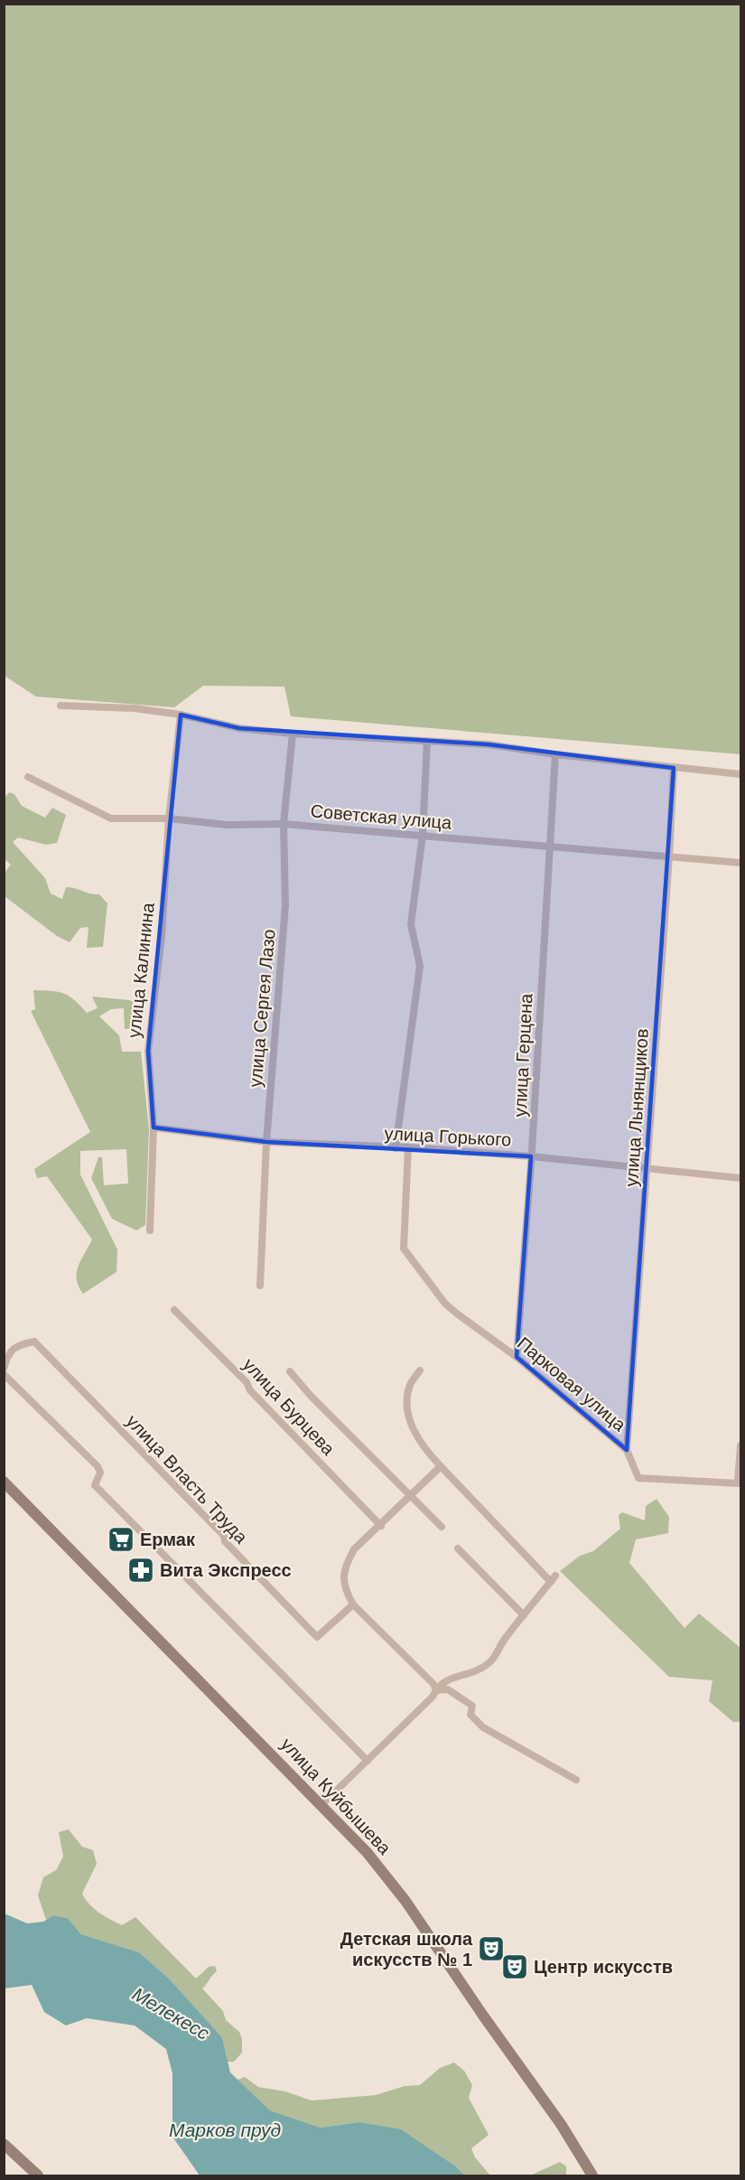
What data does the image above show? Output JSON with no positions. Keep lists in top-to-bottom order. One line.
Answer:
{"streets":{"main road":["улица Куйбышева"],"street":["Советская улица","улица Калинина","улица Сергея Лазо","улица Герцена","улица Льнянщиков","улица Горького","Парковая улица","улица Бурцева","улица Власть Труда"]},"crossings":[["Советская улица","улица Калинина"],["Советская улица","улица Сергея Лазо"],["Советская улица","улица Герцена"],["Советская улица","улица Льнянщиков"],["улица Калинина","улица Горького"],["улица Сергея Лазо","улица Горького"],["улица Герцена","улица Горького"],["улица Герцена","Парковая улица"],["улица Льнянщиков","улица Горького"],["улица Льнянщиков","Парковая улица"],["улица Горького","Парковая улица"]],"water":["Мелекесс","Марков пруд"],"places":{"supermarket":["Ермак"],"pharmacy":["Вита Экспресс"],"theatre":["Детская школа искусств № 1","Центр искусств"]}}
